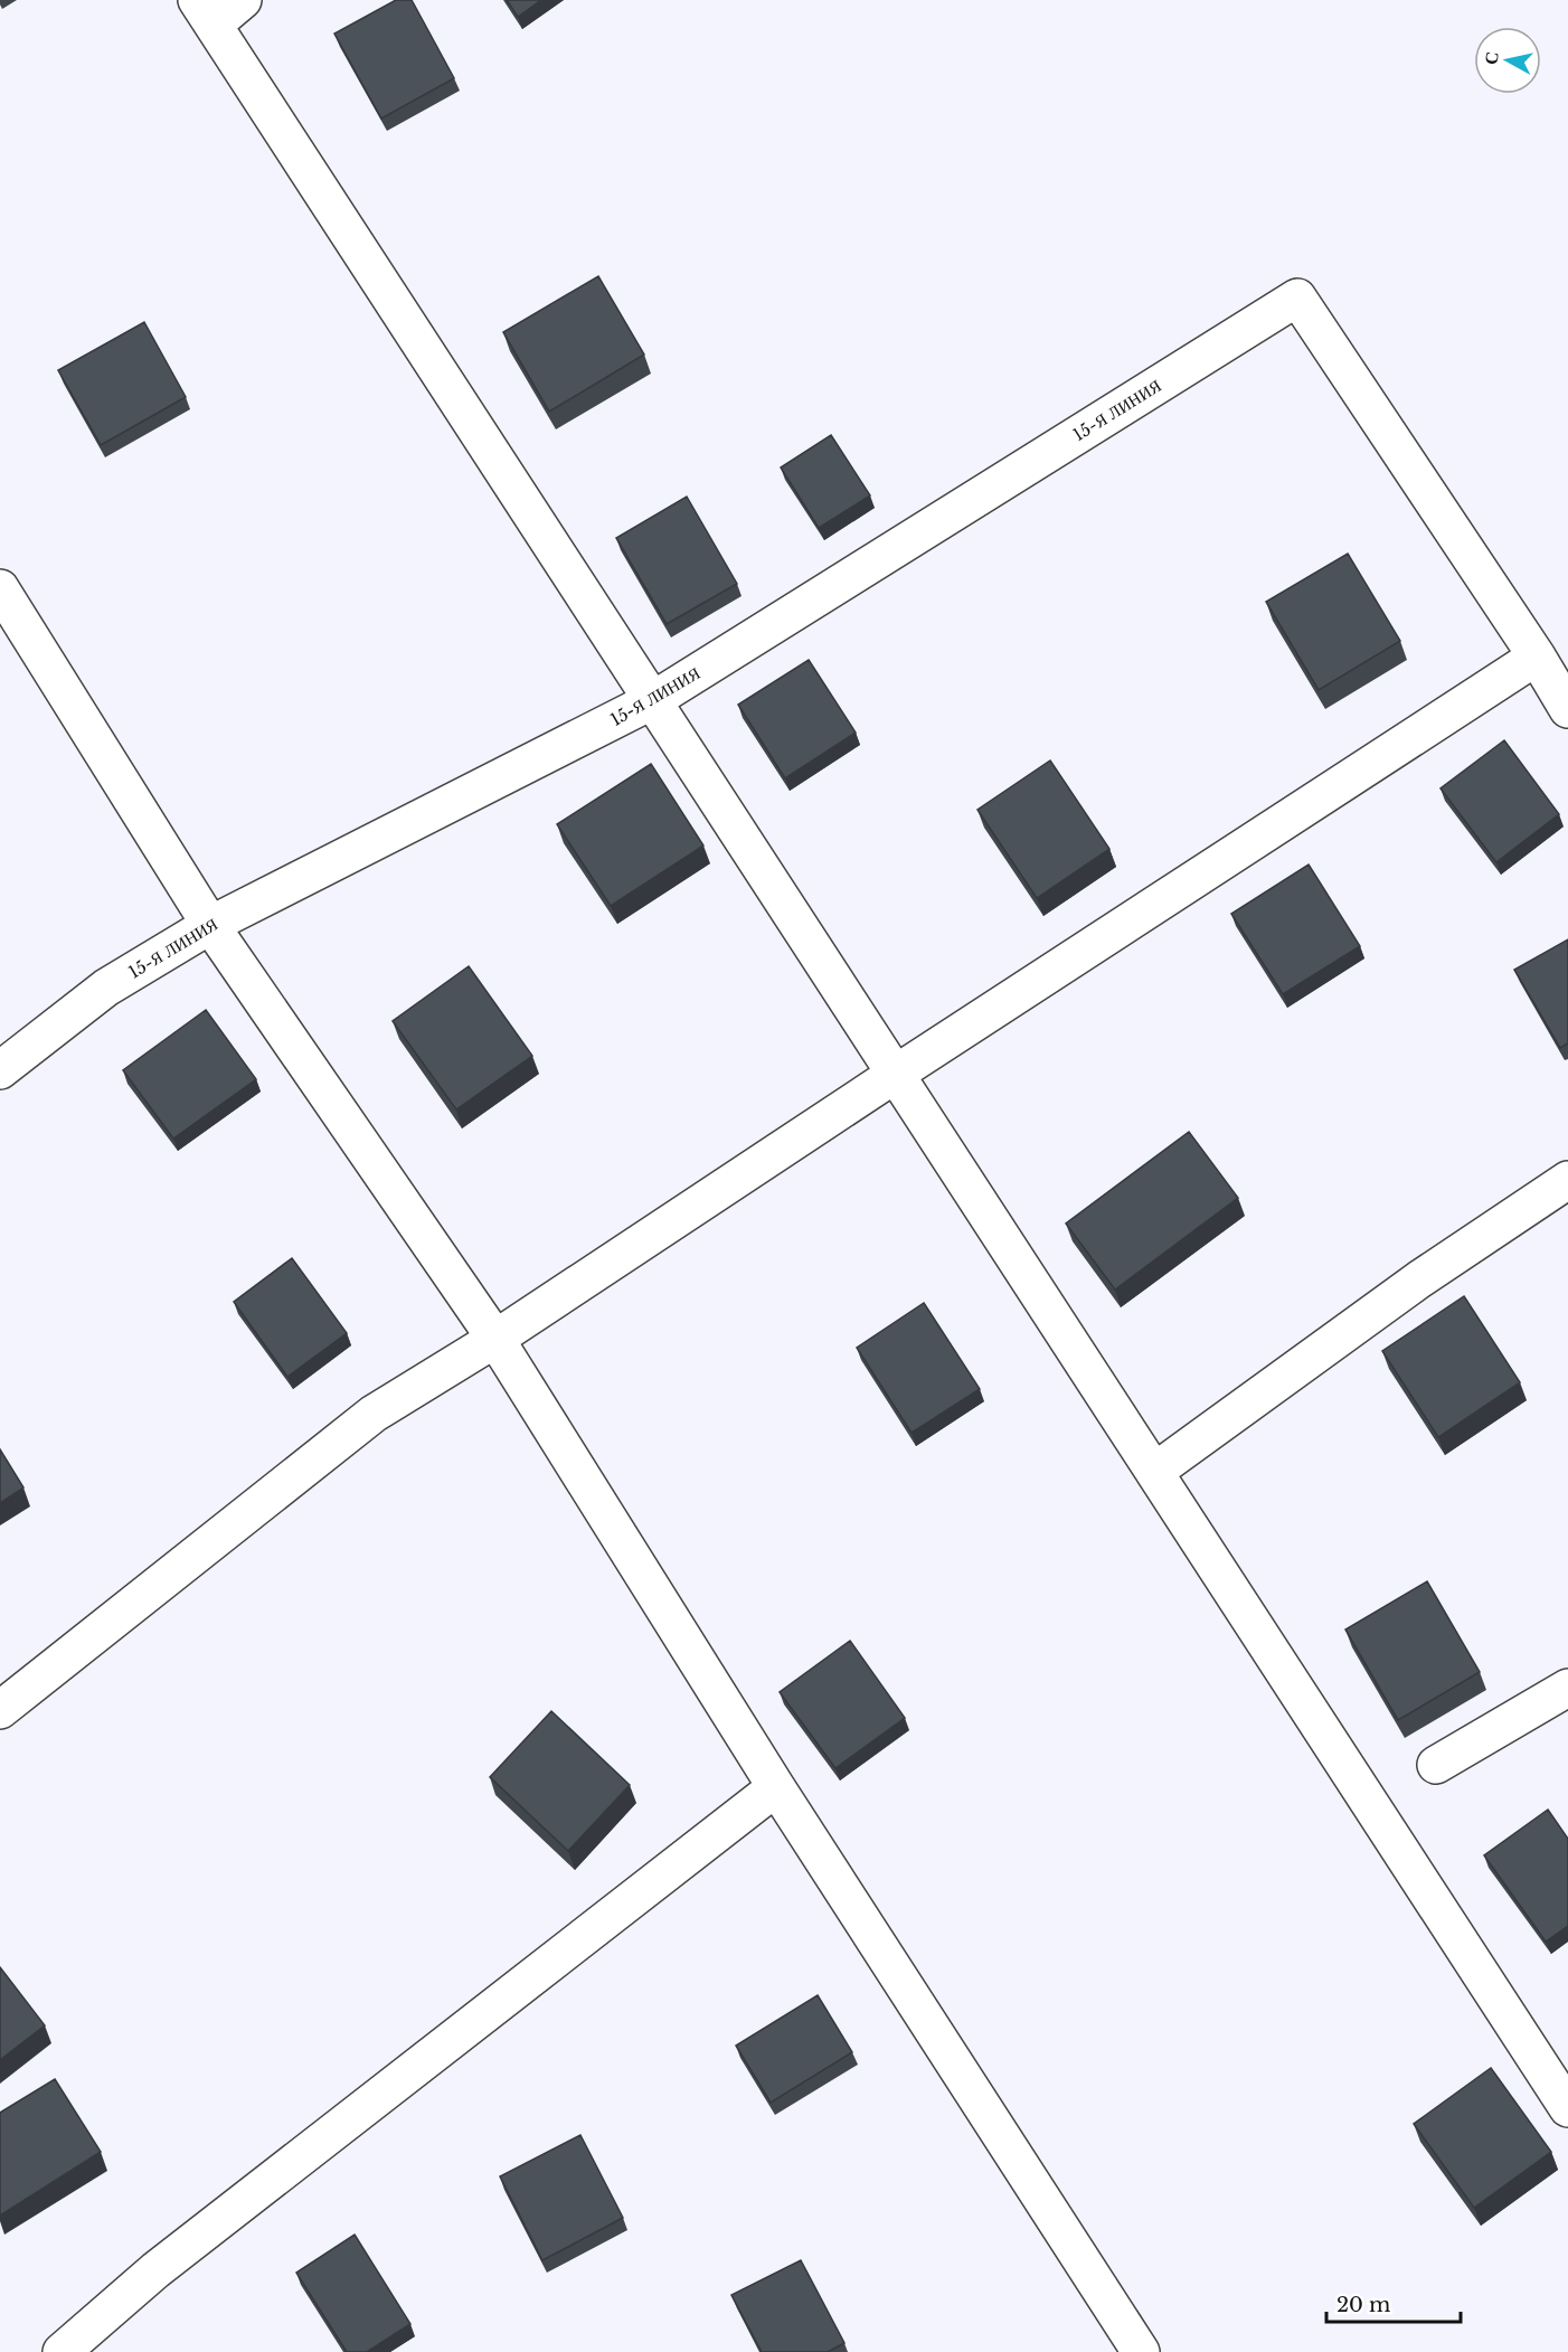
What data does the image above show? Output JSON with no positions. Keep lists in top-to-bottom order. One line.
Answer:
{"streets":{"street":["15-Я ЛИНИЯ"]},"scale_bar":"20 m","north":"left"}
